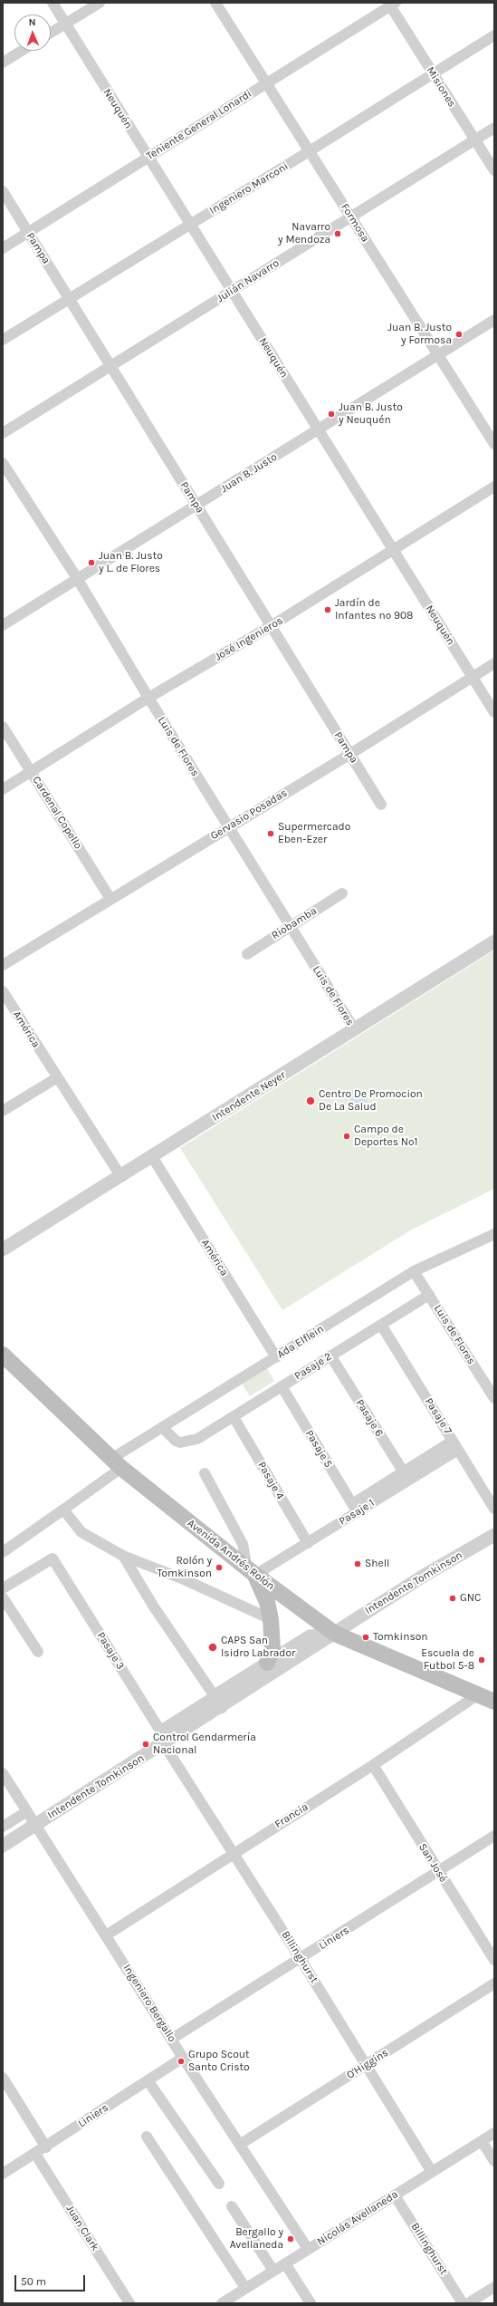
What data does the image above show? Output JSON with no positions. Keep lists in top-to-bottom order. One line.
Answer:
{"streets":{"main road":["Avenida Andrés Rolón"],"street":["Misiones","Neuquén","Teniente General Lonardi","Ingeniero Marconi","Formosa","Pampa","Julián Navarro","Juan B. Justo","José Ingenieros","Luis de Flores","Cardenal Copello","Gervasio Posadas","Riobamba","América","Intendente Neyer","Ada Elflein","Pasaje 2","Pasaje 7","Pasaje 6","Pasaje 5","Pasaje 4","Pasaje 1","Intendente Tomkinson","Pasaje 3","Francia","San José","Liniers","Billinghurst","Ingeniero Bergallo","O'Higgins","Nicolás Avellaneda","Juan Clark"]},"crossings":[["Misiones","Teniente General Lonardi"],["Misiones","Ingeniero Marconi"],["Misiones","Julián Navarro"],["Neuquén","Teniente General Lonardi"],["Neuquén","Ingeniero Marconi"],["Neuquén","Julián Navarro"],["Neuquén","Juan B. Justo"],["Neuquén","José Ingenieros"],["Neuquén","Gervasio Posadas"],["Teniente General Lonardi","Formosa"],["Teniente General Lonardi","Pampa"],["Ingeniero Marconi","Formosa"],["Ingeniero Marconi","Pampa"],["Formosa","Julián Navarro"],["Formosa","Juan B. Justo"],["Pampa","Julián Navarro"],["Pampa","Juan B. Justo"],["Pampa","José Ingenieros"],["Pampa","Gervasio Posadas"],["Juan B. Justo","Luis de Flores"],["José Ingenieros","Luis de Flores"],["José Ingenieros","Cardenal Copello"],["Luis de Flores","Gervasio Posadas"],["Luis de Flores","Riobamba"],["Luis de Flores","Intendente Neyer"],["Luis de Flores","Ada Elflein"],["Luis de Flores","Pasaje 2"],["Cardenal Copello","Gervasio Posadas"],["América","Intendente Neyer"],["América","Ada Elflein"],["Ada Elflein","Pasaje 2"],["Ada Elflein","Avenida Andrés Rolón"],["Pasaje 2","Pasaje 7"],["Pasaje 2","Pasaje 6"],["Pasaje 2","Pasaje 5"],["Pasaje 2","Pasaje 4"],["Pasaje 7","Pasaje 1"],["Pasaje 6","Pasaje 1"],["Pasaje 5","Pasaje 1"],["Pasaje 4","Pasaje 1"],["Pasaje 1","Avenida Andrés Rolón"],["Avenida Andrés Rolón","Intendente Tomkinson"],["Avenida Andrés Rolón","Francia"],["Intendente Tomkinson","Pasaje 3"],["Intendente Tomkinson","Billinghurst"],["Intendente Tomkinson","Ingeniero Bergallo"],["Pasaje 3","Billinghurst"],["Francia","San José"],["Francia","Billinghurst"],["Francia","Ingeniero Bergallo"],["San José","Liniers"],["Liniers","Billinghurst"],["Liniers","Ingeniero Bergallo"],["Liniers","Juan Clark"],["Billinghurst","O'Higgins"],["Billinghurst","Nicolás Avellaneda"],["Ingeniero Bergallo","O'Higgins"],["Ingeniero Bergallo","Nicolás Avellaneda"]],"places":["Navarro y Mendoza","Juan B. Justo y Formosa","Juan B. Justo y Neuquén","Juan B. Justo y L. de Flores","Jardín de Infantes nº 908","Supermercado Eben-Ezer","Centro De Promocion De La Salud","Campo de Deportes Nº1","Shell","Rolón y Tomkinson","GNC","Tomkinson","CAPS San Isidro Labrador","Escuela de Futbol 5-8","Control Gendarmería Nacional","Grupo Scout Santo Cristo","Bergallo y Avellaneda"],"scale_bar":"50 m","north":"top"}
